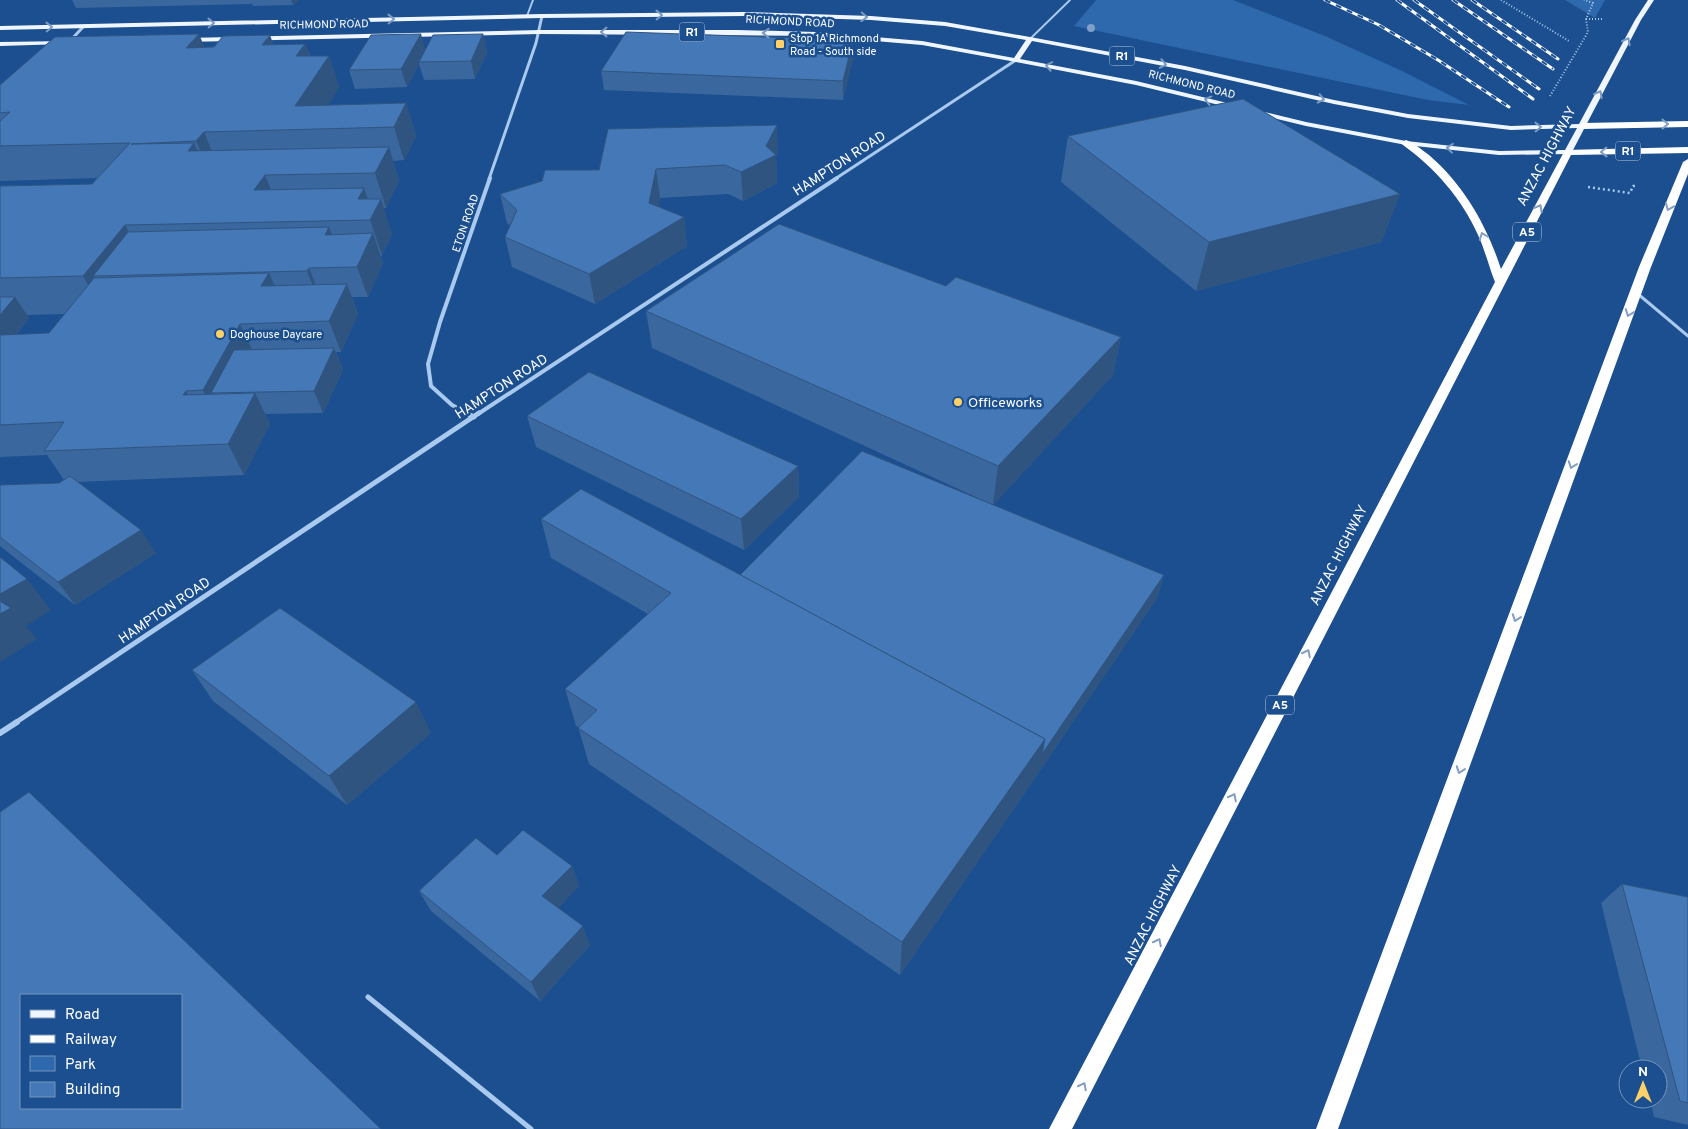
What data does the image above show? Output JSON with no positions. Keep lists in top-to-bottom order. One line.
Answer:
{"streets":{"highway":["RICHMOND ROAD","R1","ANZAC HIGHWAY","A5"],"street":["HAMPTON ROAD","ETON ROAD"]},"crossings":[["RICHMOND ROAD","R1"],["RICHMOND ROAD","ANZAC HIGHWAY"],["RICHMOND ROAD","HAMPTON ROAD"],["RICHMOND ROAD","ETON ROAD"],["R1","ANZAC HIGHWAY"],["HAMPTON ROAD","ETON ROAD"]],"one_way":["ANZAC HIGHWAY"],"places":{"transit":["Stop 1A Richmond Road - South side"],"other":["Doghouse Daycare","Officeworks"]},"legend":["Road","Railway","Park","Building"],"north":"top"}
